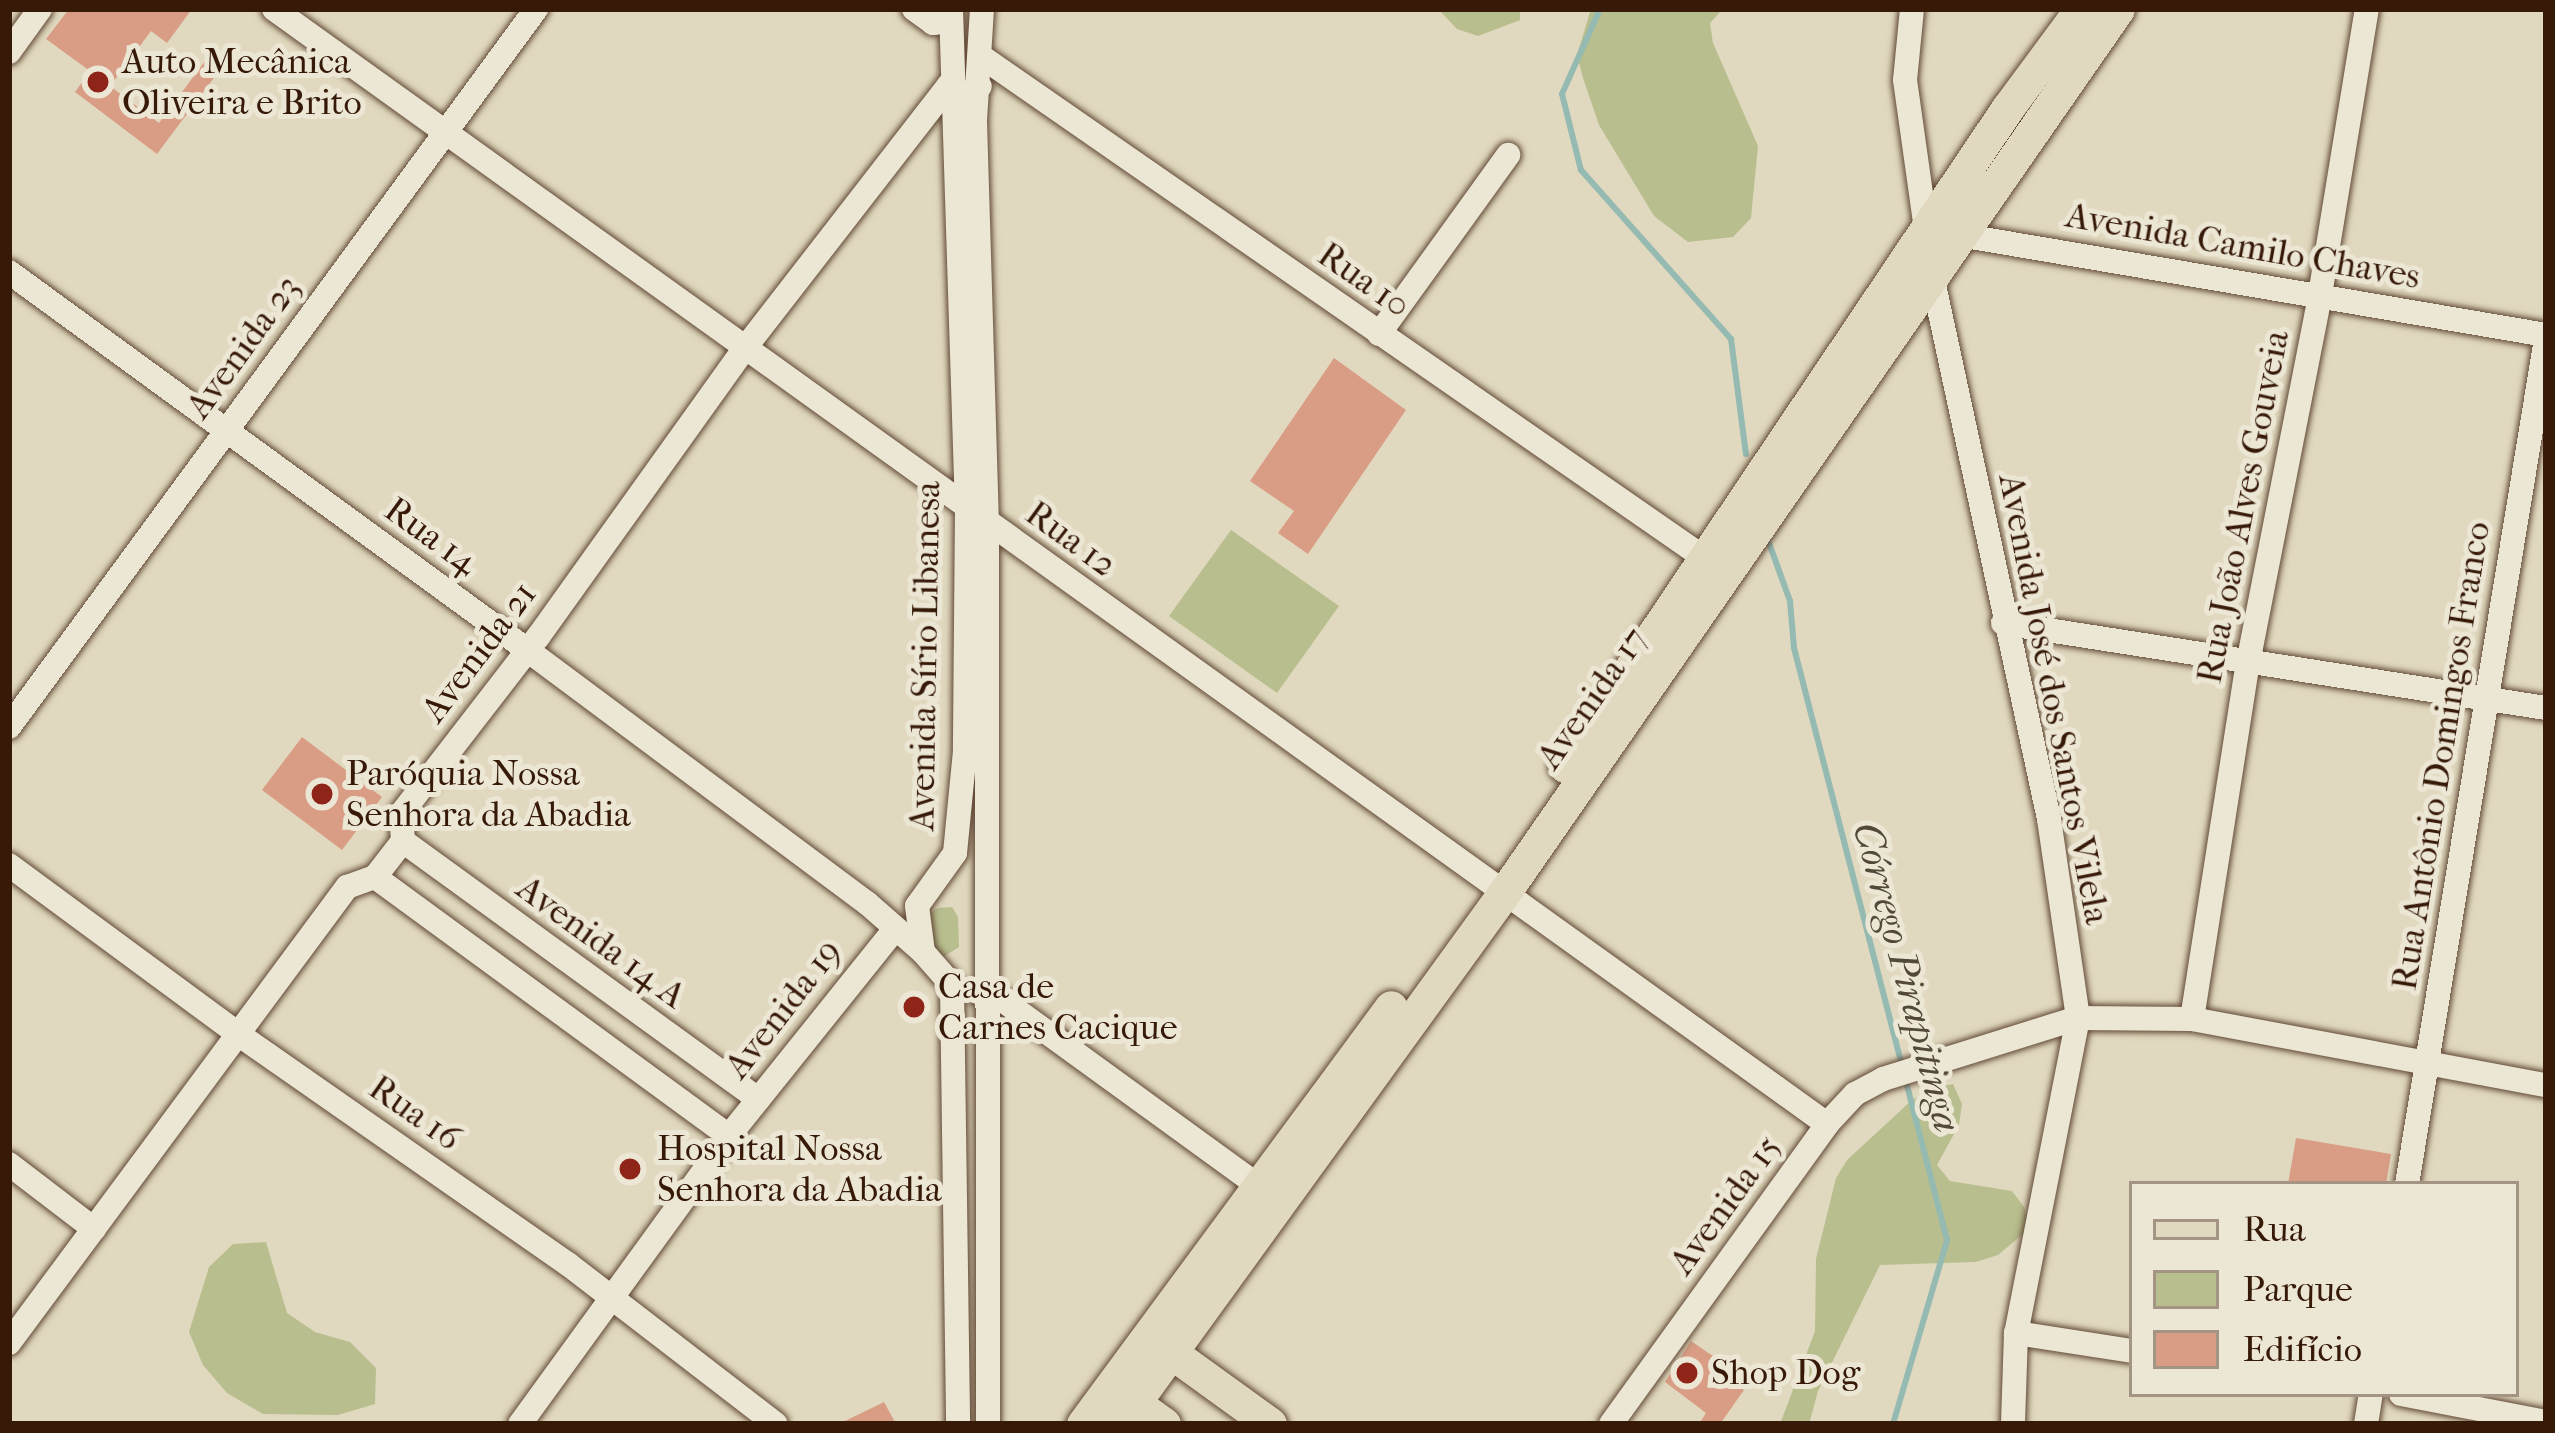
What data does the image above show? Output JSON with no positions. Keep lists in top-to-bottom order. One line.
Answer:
{"streets":{"main road":["Avenida 17"],"street":["Avenida Camilo Chaves","Rua 10","Avenida 23","Rua João Alves Gouveia","Rua 14","Rua 12","Avenida 21","Avenida Sírio Libanesa","Avenida José dos Santos Vilela","Rua Antônio Domingos Franco","Avenida 14 A","Avenida 19","Rua 16","Avenida 15"]},"crossings":[["Avenida Camilo Chaves","Rua João Alves Gouveia"],["Avenida Camilo Chaves","Avenida 17"],["Avenida Camilo Chaves","Rua Antônio Domingos Franco"],["Rua 10","Avenida Sírio Libanesa"],["Rua 10","Avenida 17"],["Avenida 23","Rua 14"],["Avenida 23","Rua 12"],["Rua João Alves Gouveia","Avenida 15"],["Rua 14","Avenida 21"],["Rua 14","Avenida 19"],["Rua 12","Avenida 21"],["Rua 12","Avenida Sírio Libanesa"],["Rua 12","Avenida 17"],["Rua 12","Avenida 15"],["Avenida 21","Avenida Sírio Libanesa"],["Avenida 21","Avenida 14 A"],["Avenida 21","Rua 16"],["Avenida 17","Avenida José dos Santos Vilela"],["Avenida José dos Santos Vilela","Avenida 15"],["Rua Antônio Domingos Franco","Avenida 15"],["Avenida 14 A","Avenida 19"],["Avenida 19","Rua 16"]],"water":["Córrego Pirapitinga"],"places":["Auto Mecânica Oliveira e Brito","Paróquia Nossa Senhora da Abadia","Casa de Carnes Cacique","Hospital Nossa Senhora da Abadia","Shop Dog"],"legend":["Rua","Parque","Edifício"]}
